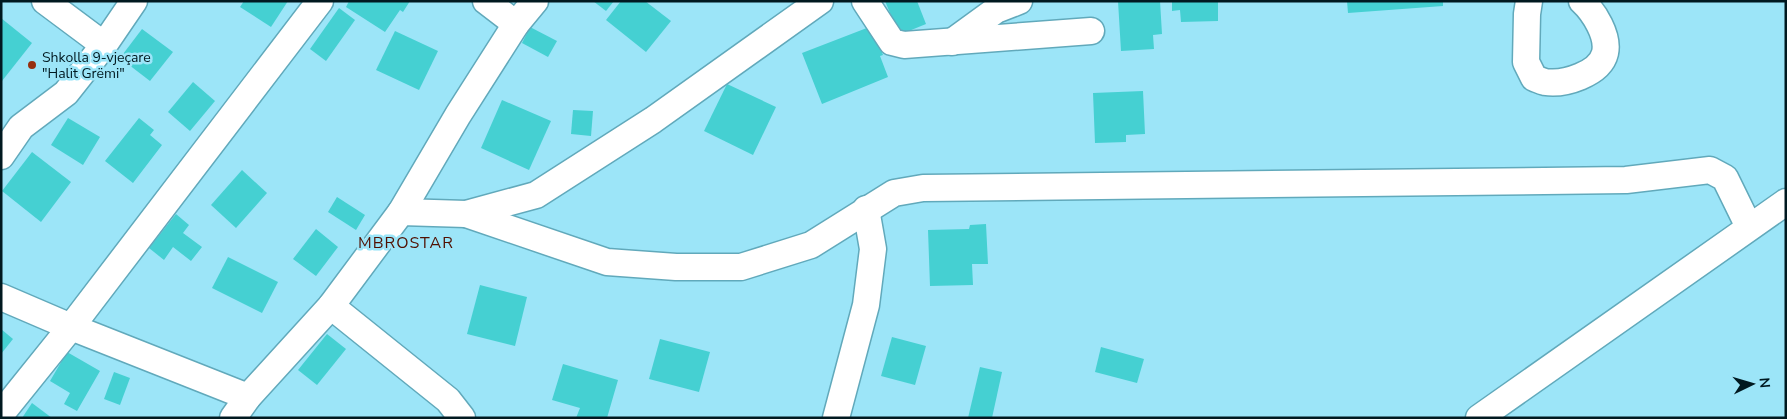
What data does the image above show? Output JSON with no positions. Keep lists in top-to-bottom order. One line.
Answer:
{"districts":["MBROSTAR"],"places":["Shkolla 9-vjeçare \"Halit Grëmi\""],"north":"right"}
